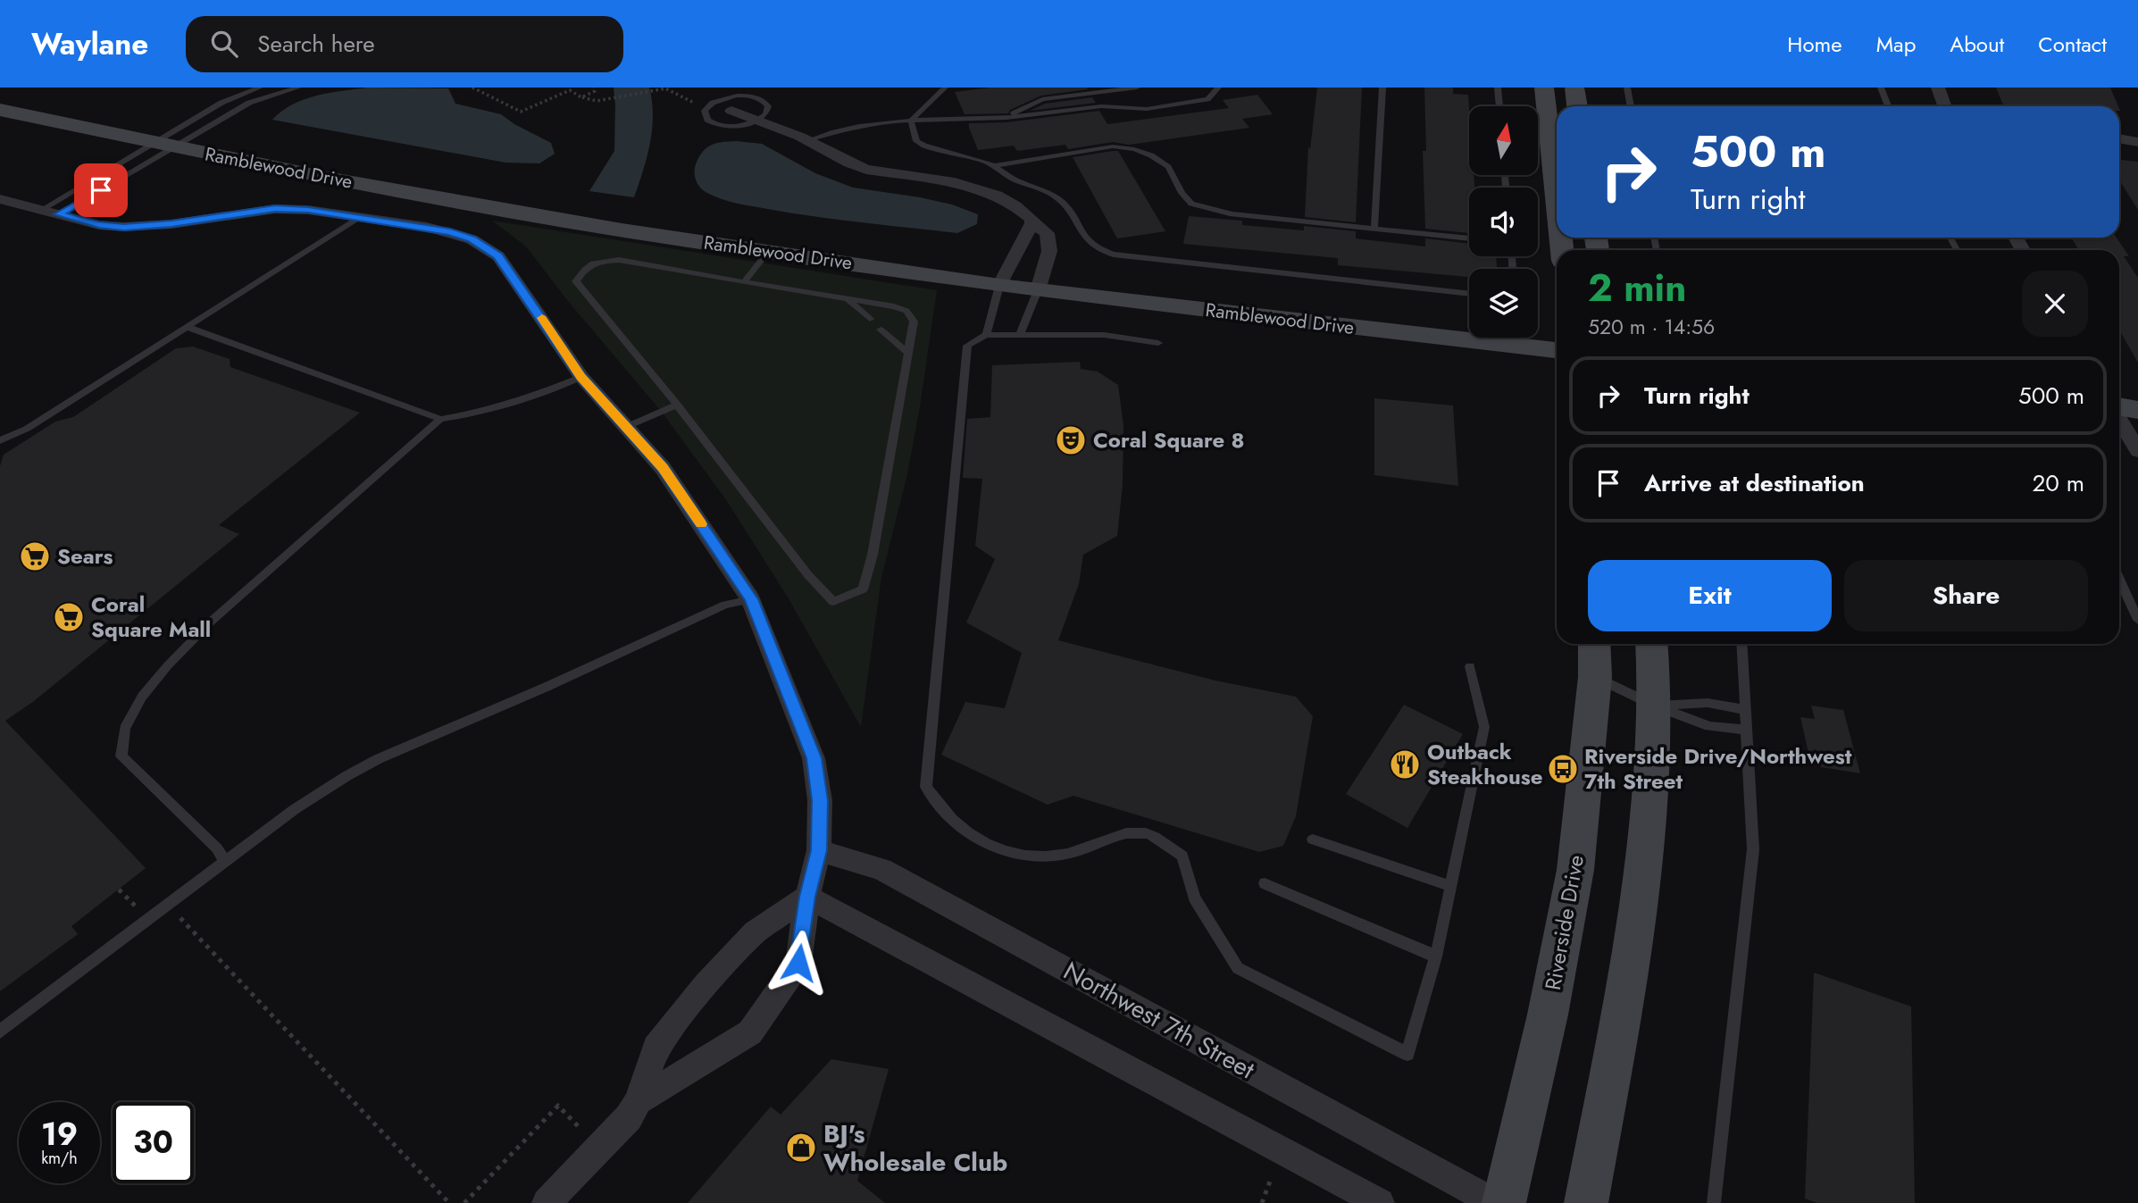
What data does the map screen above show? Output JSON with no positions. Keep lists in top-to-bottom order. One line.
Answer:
{"streets":{"street":["Ramblewood Drive","Riverside Drive","Northwest 7th Street"]},"places":{"theatre":["Coral Square 8"],"supermarket":["Sears","Coral Square Mall"],"restaurant":["Outback Steakhouse"],"bus stop":["Riverside Drive/Northwest 7th Street"],"shop":["BJ's Wholesale Club"]},"north":"top","page":{"header":"Waylane","search":"Search here","nav":["Home","Map","About","Contact"],"turn":["500 m","Turn right"],"heading":["2 min","520 m · 14:56"],"list":[{"name":"Turn right","value":"500 m"},{"name":"Arrive at destination","value":"20 m"}],"buttons":["Exit","Share"],"speed":"19 km/h","limit":"30"}}
